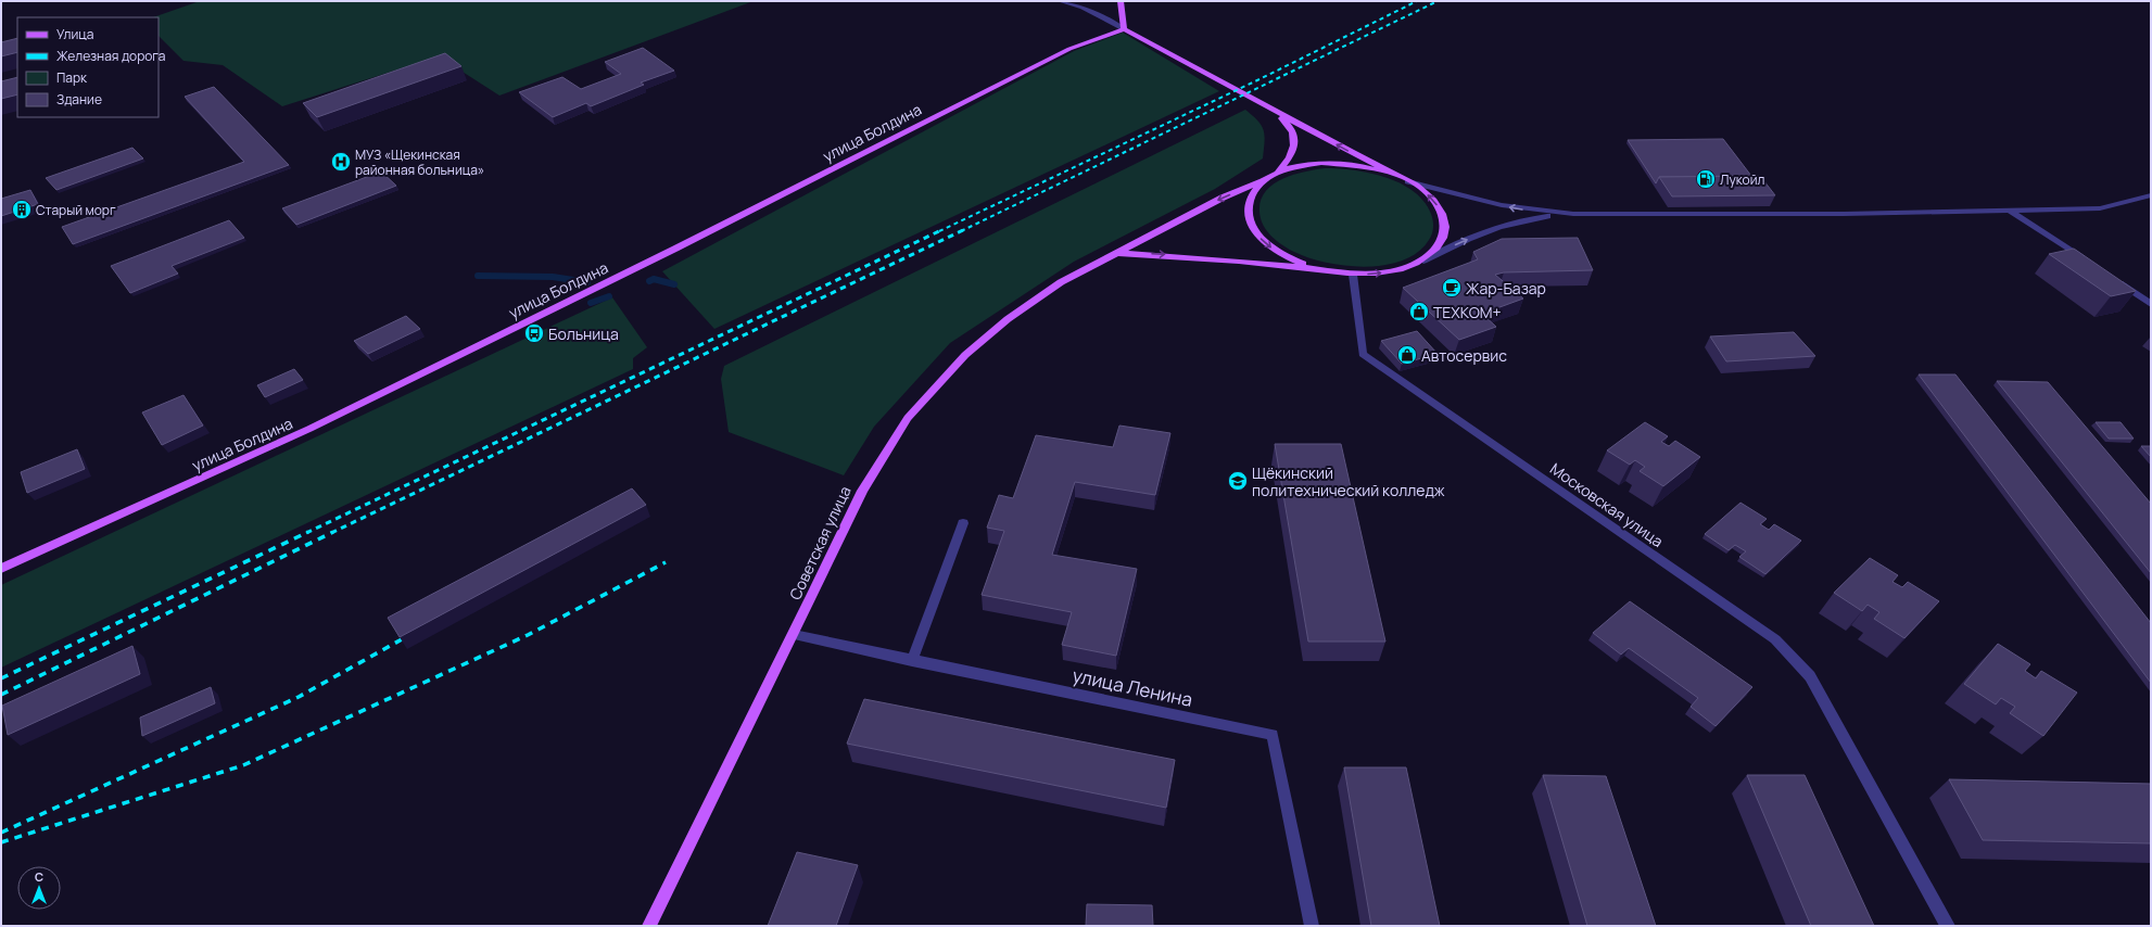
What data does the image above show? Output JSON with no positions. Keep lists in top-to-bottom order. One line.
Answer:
{"streets":{"main road":["улица Болдина","Советская улица"],"street":["Московская улица","улица Ленина"]},"crossings":[["Советская улица","улица Ленина"]],"places":{"hospital":["МУЗ «Щекинская районная больница»"],"fuel station":["Лукойл"],"building":["Старый морг"],"cafe":["Жар-Базар"],"shop":["ТЕХКОМ+","Автосервис"],"bus stop":["Больница"],"school or university":["Щёкинский политехнический колледж"]},"legend":["Улица","Железная дорога","Парк","Здание"],"north":"top"}
